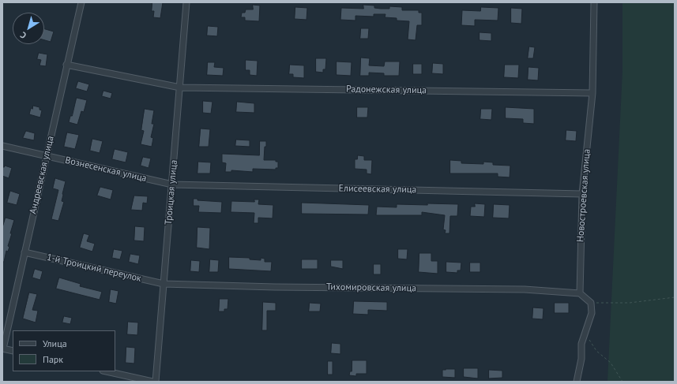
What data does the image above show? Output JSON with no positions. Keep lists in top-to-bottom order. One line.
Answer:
{"streets":{"street":["Радонежская улица","Вознесенская улица","Андреевская улица","Елисеевская улица","Троицкая улица","Новостроевская улица","1-й Троицкий переулок","Тихомировская улица"]},"crossings":[["Радонежская улица","Андреевская улица"],["Радонежская улица","Троицкая улица"],["Радонежская улица","Новостроевская улица"],["Вознесенская улица","Андреевская улица"],["Вознесенская улица","Елисеевская улица"],["Вознесенская улица","Троицкая улица"],["Андреевская улица","1-й Троицкий переулок"],["Елисеевская улица","Троицкая улица"],["Елисеевская улица","Новостроевская улица"],["Троицкая улица","1-й Троицкий переулок"],["Троицкая улица","Тихомировская улица"],["Новостроевская улица","Тихомировская улица"],["1-й Троицкий переулок","Тихомировская улица"]],"legend":["Улица","Парк"],"north":"bottom left"}
